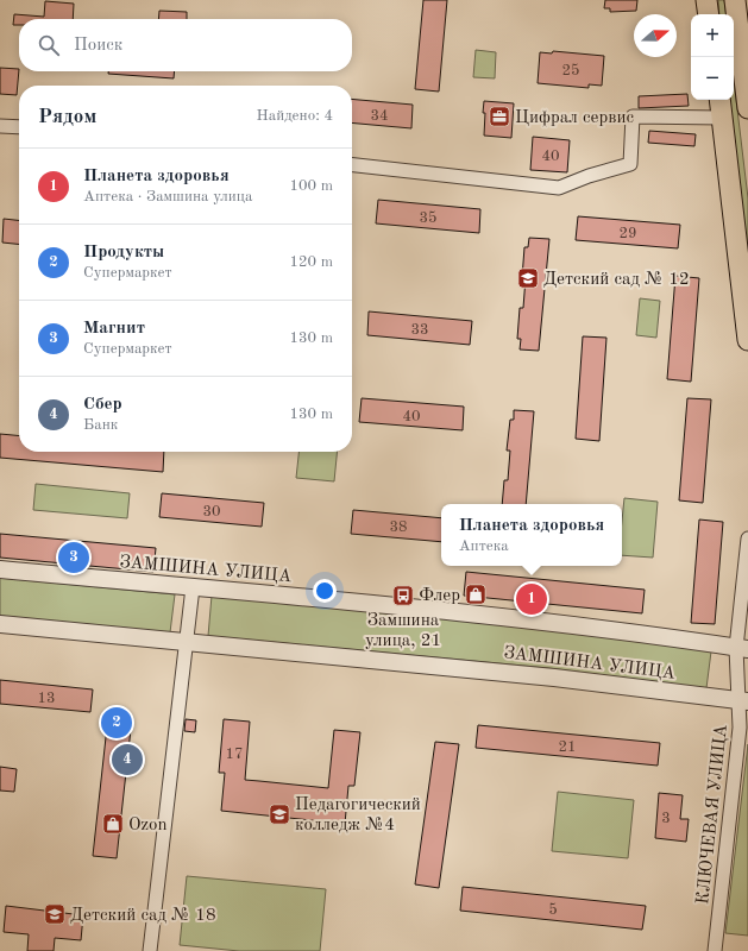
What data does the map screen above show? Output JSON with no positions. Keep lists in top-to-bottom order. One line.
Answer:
{"streets":{"street":["ЗАМШИНА УЛИЦА","КЛЮЧЕВАЯ УЛИЦА"]},"crossings":[["ЗАМШИНА УЛИЦА","КЛЮЧЕВАЯ УЛИЦА"]],"places":{"office":["Цифрал сервис"],"school or university":["Детский сад № 12","Педагогический колледж №4","Детский сад № 18"],"shop":["Флер","Ozon"],"bus stop":["Замшина улица, 21"]},"house_numbers":["25","34","40","35","29","33","40","30","38","13","21","17","3","5"],"north":"right","page":{"map_buttons":["+","−"],"search":"Поиск","heading":["Рядом","Найдено: 4"],"list":[{"mark":"1","name":"Планета здоровья","note":"Аптека · Замшина улица","value":"100 m"},{"mark":"2","name":"Продукты","note":"Супермаркет","value":"120 m"},{"mark":"3","name":"Магнит","note":"Супермаркет","value":"130 m"},{"mark":"4","name":"Сбер","note":"Банк","value":"130 m"}],"popup":["Планета здоровья","Аптека"],"pins":["3","1","2","4"]}}
